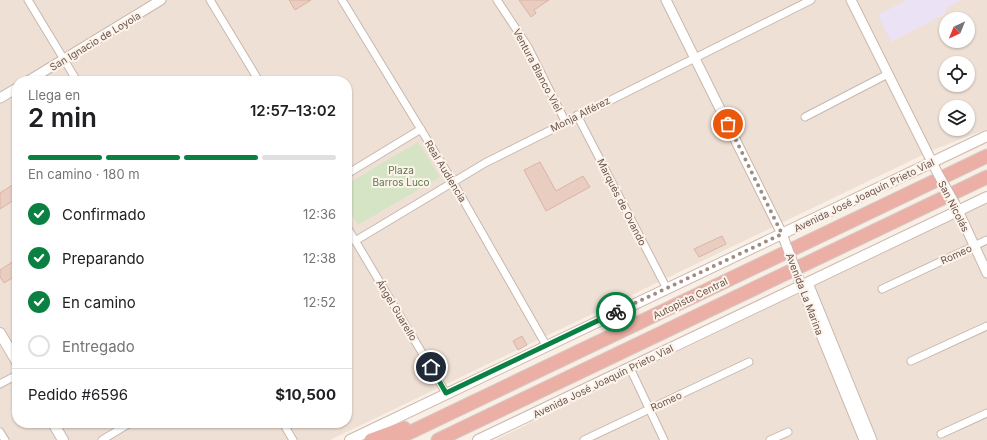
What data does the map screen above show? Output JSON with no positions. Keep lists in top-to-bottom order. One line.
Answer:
{"streets":{"highway":["Autopista Central"],"main road":["Avenida José Joaquín Prieto Vial"],"street":["San Ignacio de Loyola","Ventura Blanco Viel","Monja Alférez","Real Audiencia","Marqués de Ovando","San Nicolás","Romeo","Avenida La Marina","Ángel Guarello"]},"crossings":[["Ventura Blanco Viel","Monja Alférez"],["Monja Alférez","Real Audiencia"],["Monja Alférez","Marqués de Ovando"],["Monja Alférez","Avenida La Marina"],["Monja Alférez","Ángel Guarello"],["Real Audiencia","Avenida José Joaquín Prieto Vial"],["Avenida José Joaquín Prieto Vial","Marqués de Ovando"],["Avenida José Joaquín Prieto Vial","San Nicolás"],["Avenida José Joaquín Prieto Vial","Avenida La Marina"],["Avenida José Joaquín Prieto Vial","Ángel Guarello"],["San Nicolás","Romeo"]],"parks":["Plaza Barros Luco"],"north":"bottom left","page":{"heading":["2 min","Llega en","12:57–13:02"],"panel":["Pedido #6596","$10,500"],"bar":"En camino · 180 m","list":[["Confirmado","12:36"],["Preparando","12:38"],["En camino","12:52"],"Entregado"]}}
